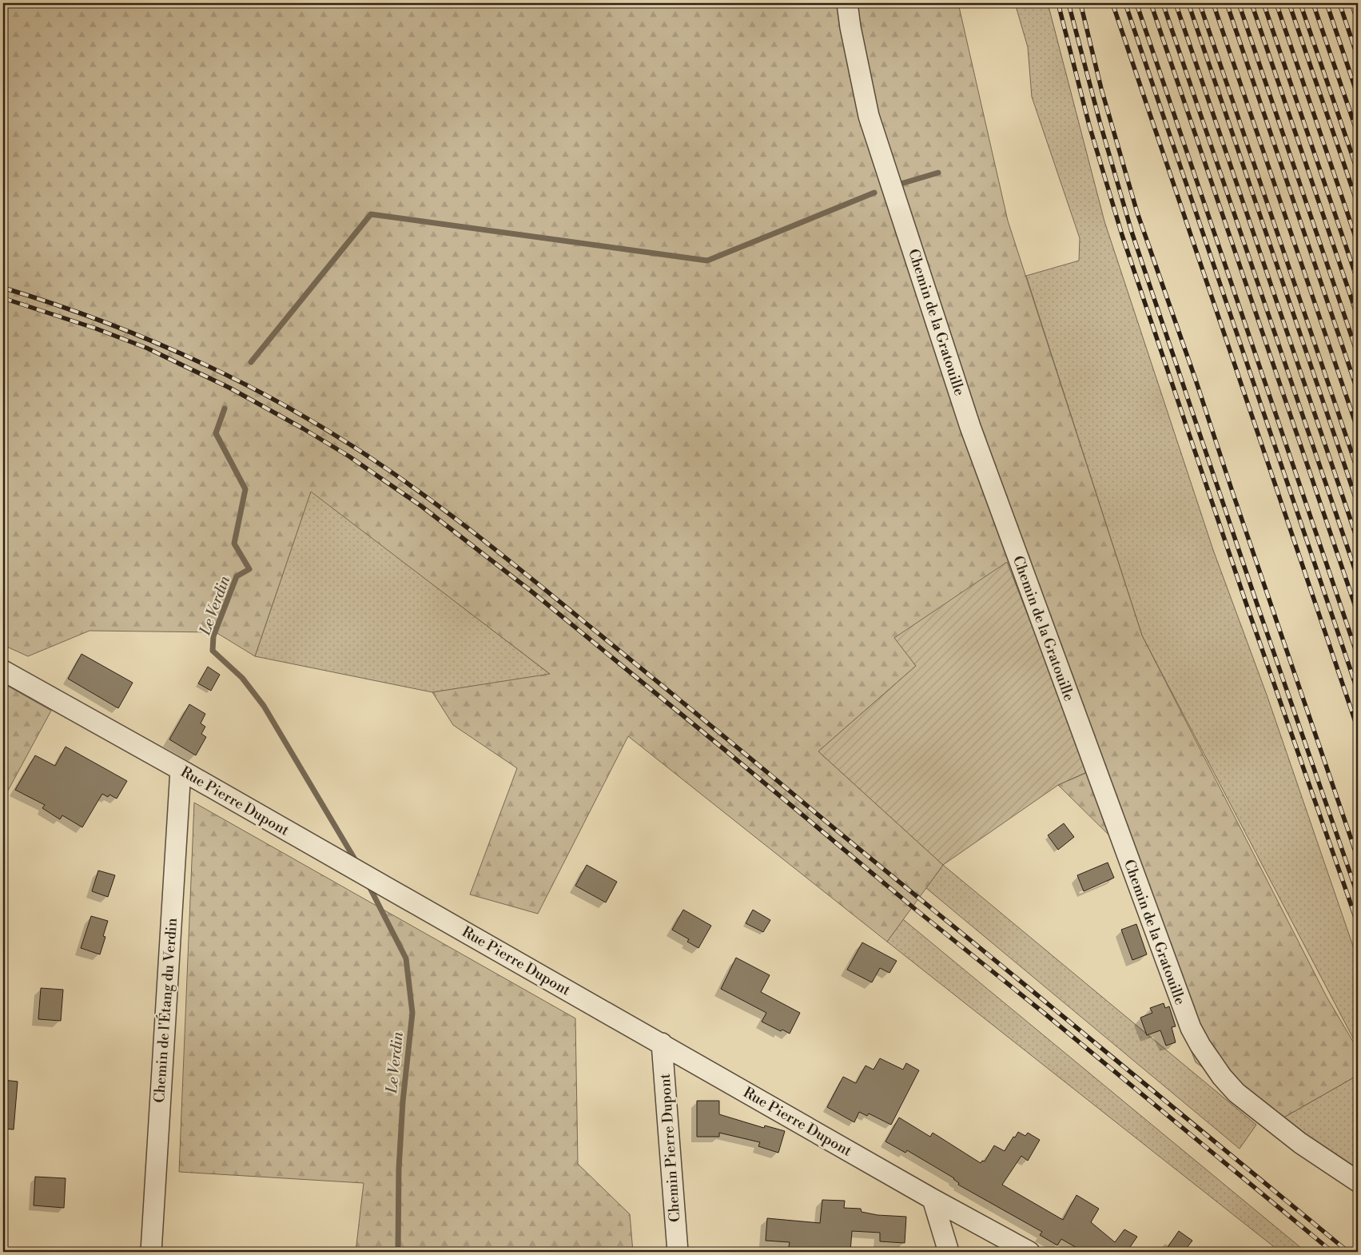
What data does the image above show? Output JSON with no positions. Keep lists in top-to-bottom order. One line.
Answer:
{"streets":{"street":["Chemin de la Gratouille","Rue Pierre Dupont","Chemin de l'Étang du Verdin","Chemin Pierre Dupont"]},"crossings":[["Rue Pierre Dupont","Chemin de l'Étang du Verdin"],["Rue Pierre Dupont","Chemin Pierre Dupont"]],"water":["Le Verdin"]}
